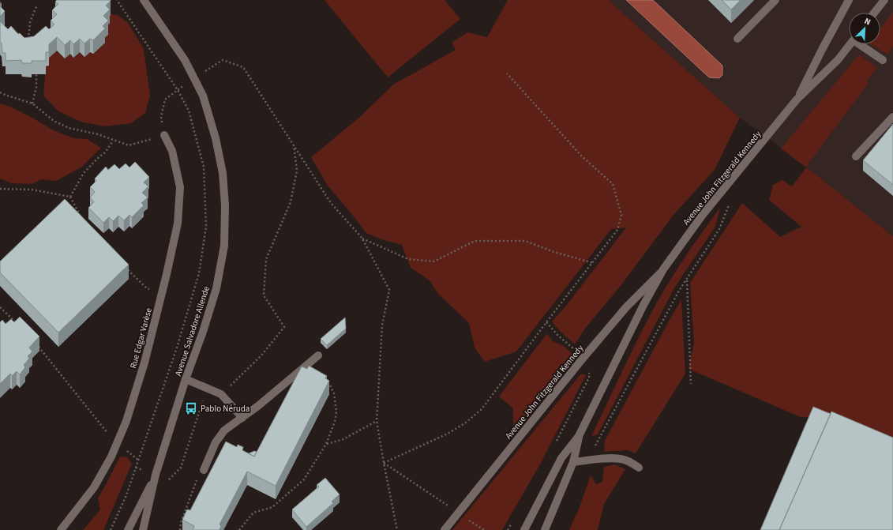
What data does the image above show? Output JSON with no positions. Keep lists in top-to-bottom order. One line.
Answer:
{"streets":{"street":["Avenue John Fitzgerald Kennedy","Avenue Salvadore Allende","Rue Edgar Varèse"]},"places":{"bus stop":["Pablo Néruda"]},"north":"top right"}
